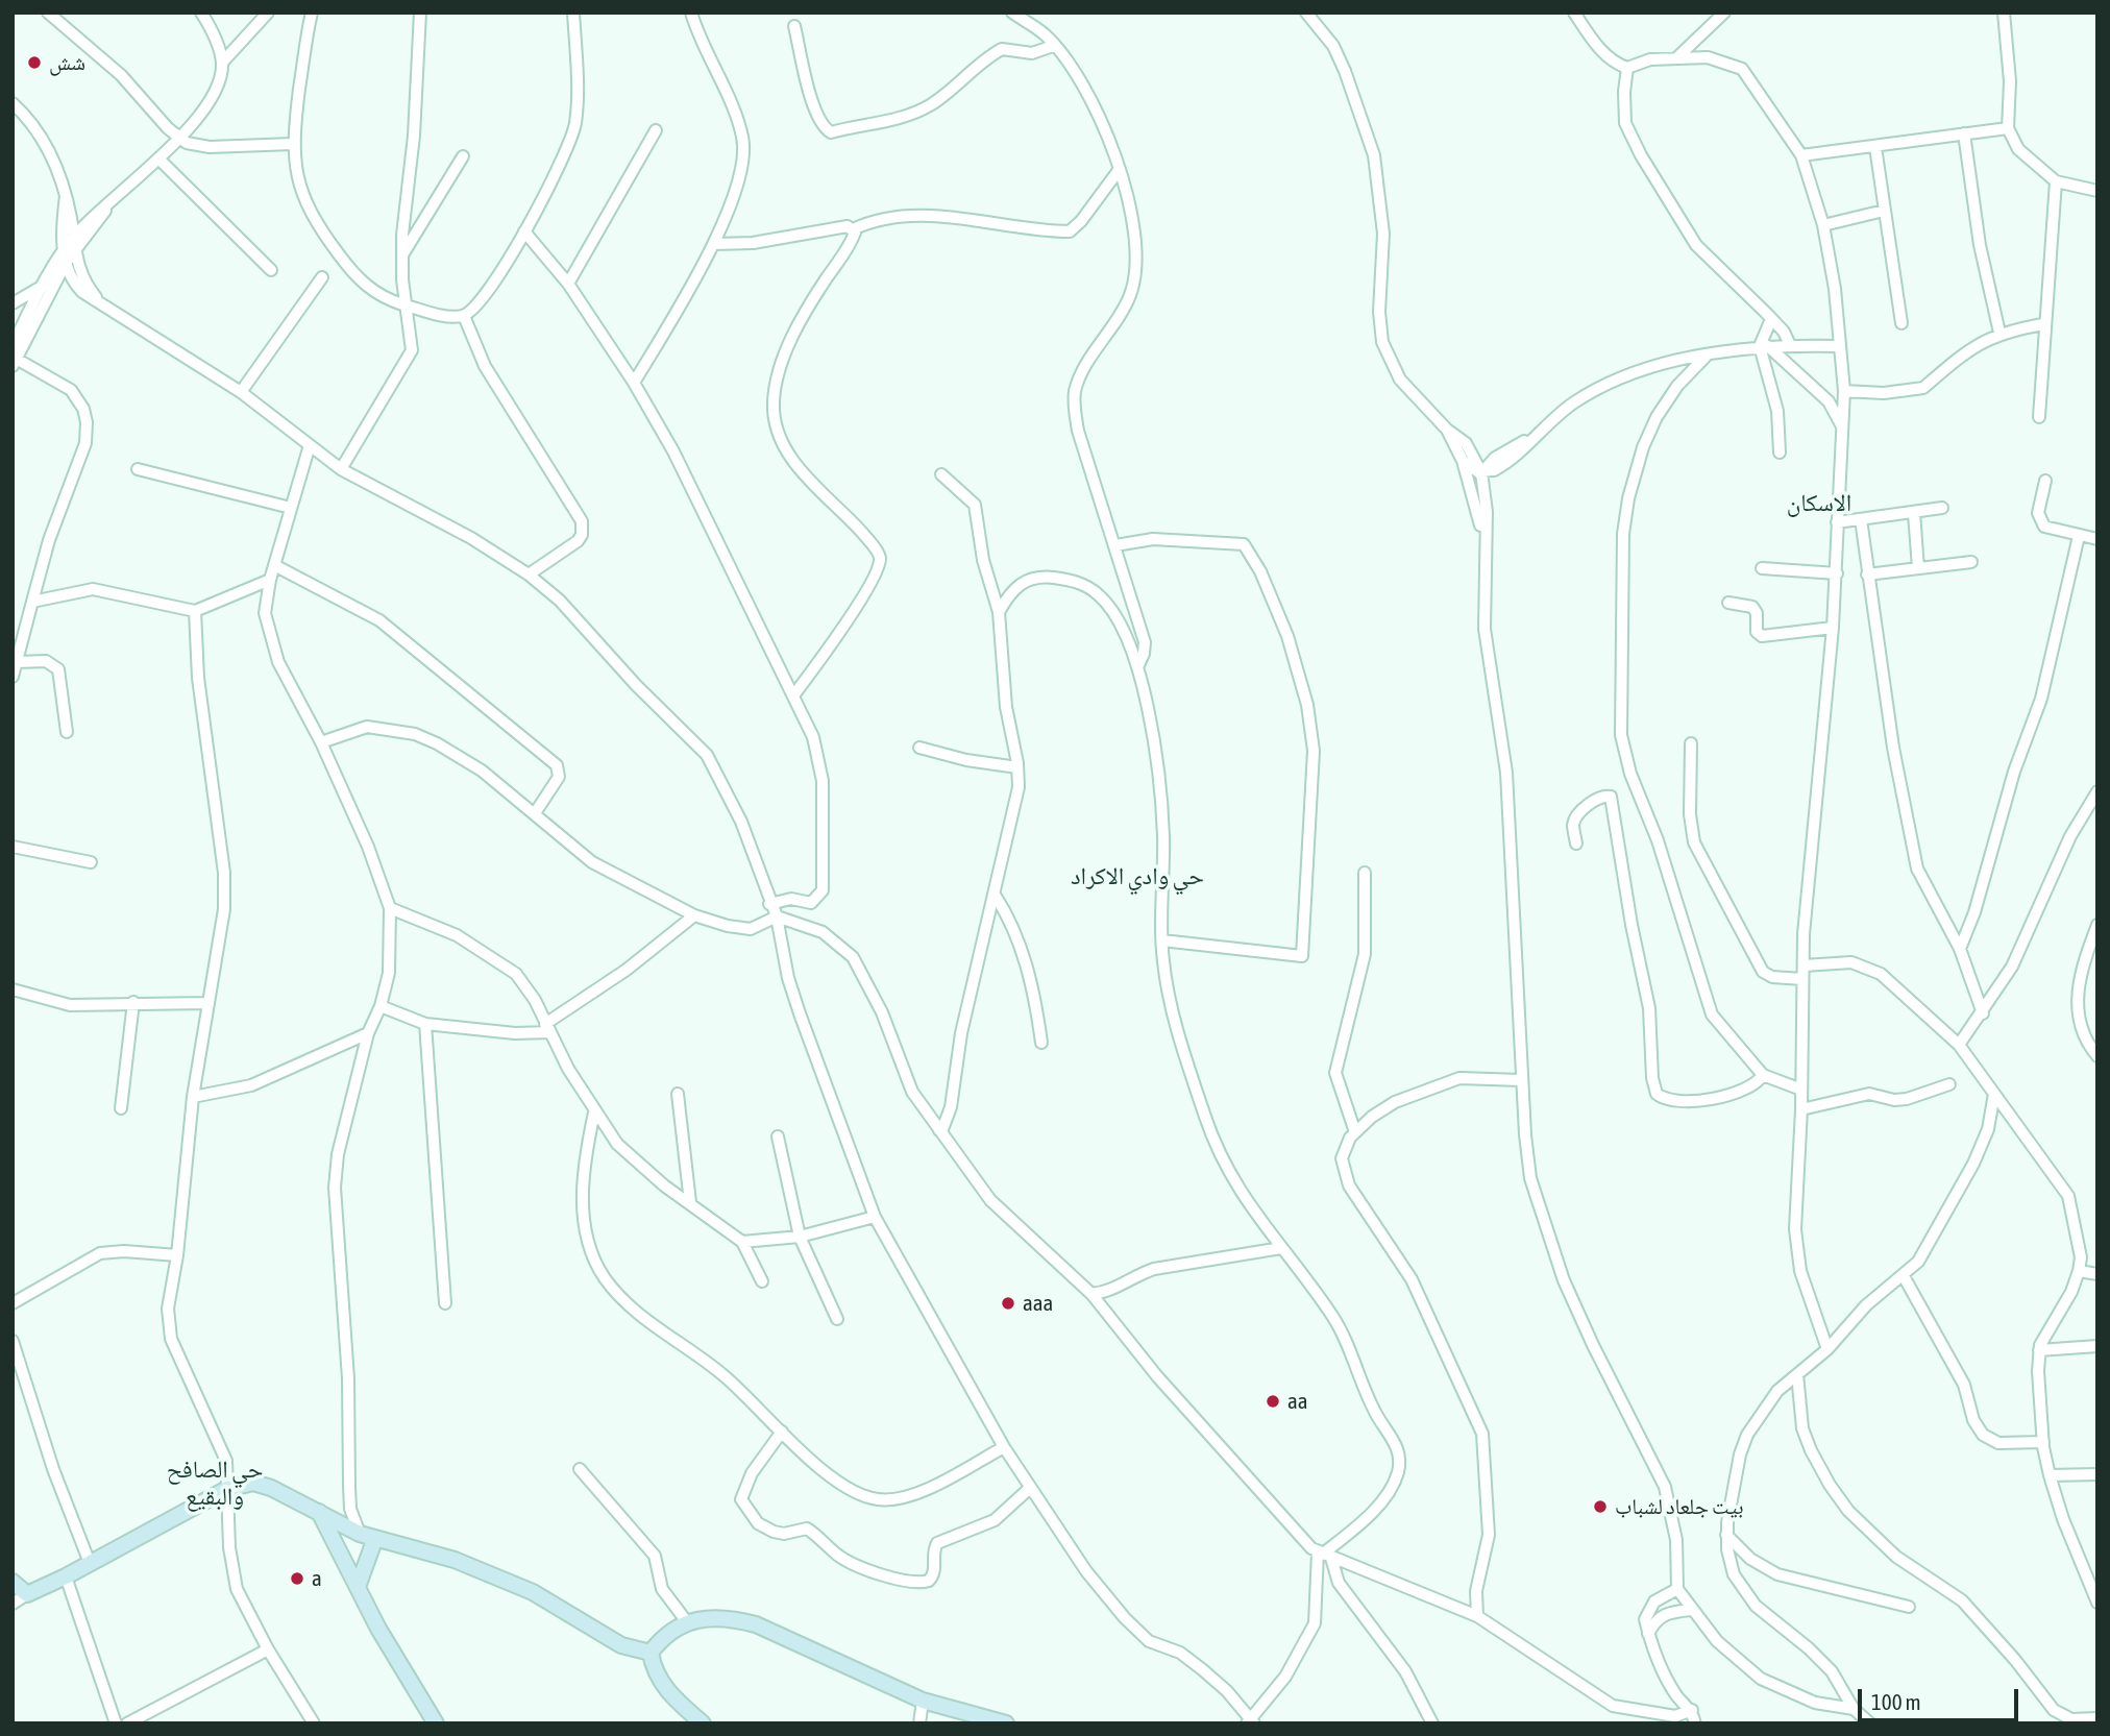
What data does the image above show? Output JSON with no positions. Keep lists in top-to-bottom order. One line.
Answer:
{"districts":["الاسكان","حي وادي الاكراد","حي الصافح والبقيع"],"places":["شش","aaa","aa","بيت جلعاد لشباب","a"],"scale_bar":"100 m"}
